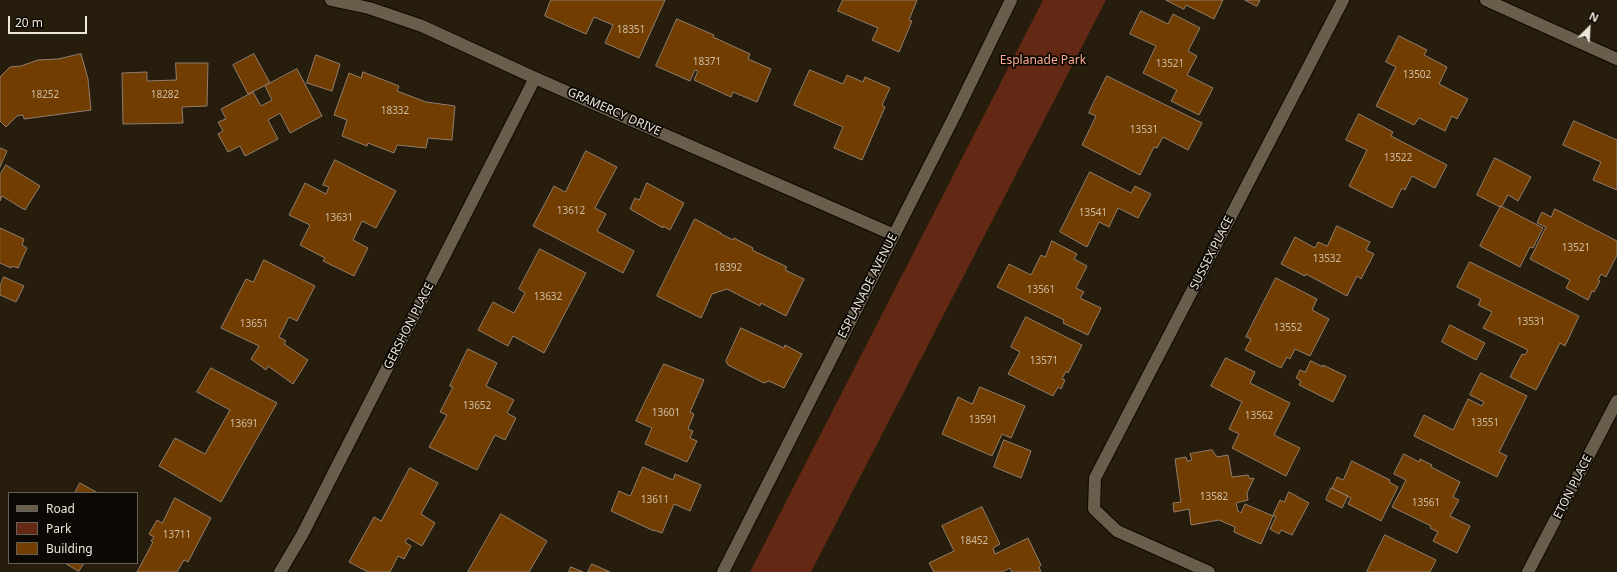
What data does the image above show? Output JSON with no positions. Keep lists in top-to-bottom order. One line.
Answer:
{"streets":{"street":["GRAMERCY DRIVE","SUSSEX PLACE","ESPLANADE AVENUE","GERSHON PLACE","ETON PLACE"]},"crossings":[["GRAMERCY DRIVE","ESPLANADE AVENUE"],["GRAMERCY DRIVE","GERSHON PLACE"]],"parks":["Esplanade Park"],"house_numbers":["18351","18371","13521","13502","18252","18282","18332","13531","13522","13612","13541","13631","13521","13532","18392","13561","13632","13531","13651","13552","13571","13652","13601","13562","13591","13551","13691","13582","13611","13561","13711","18452"],"legend":["Road","Park","Building"],"scale_bar":"20 m","north":"top right"}
